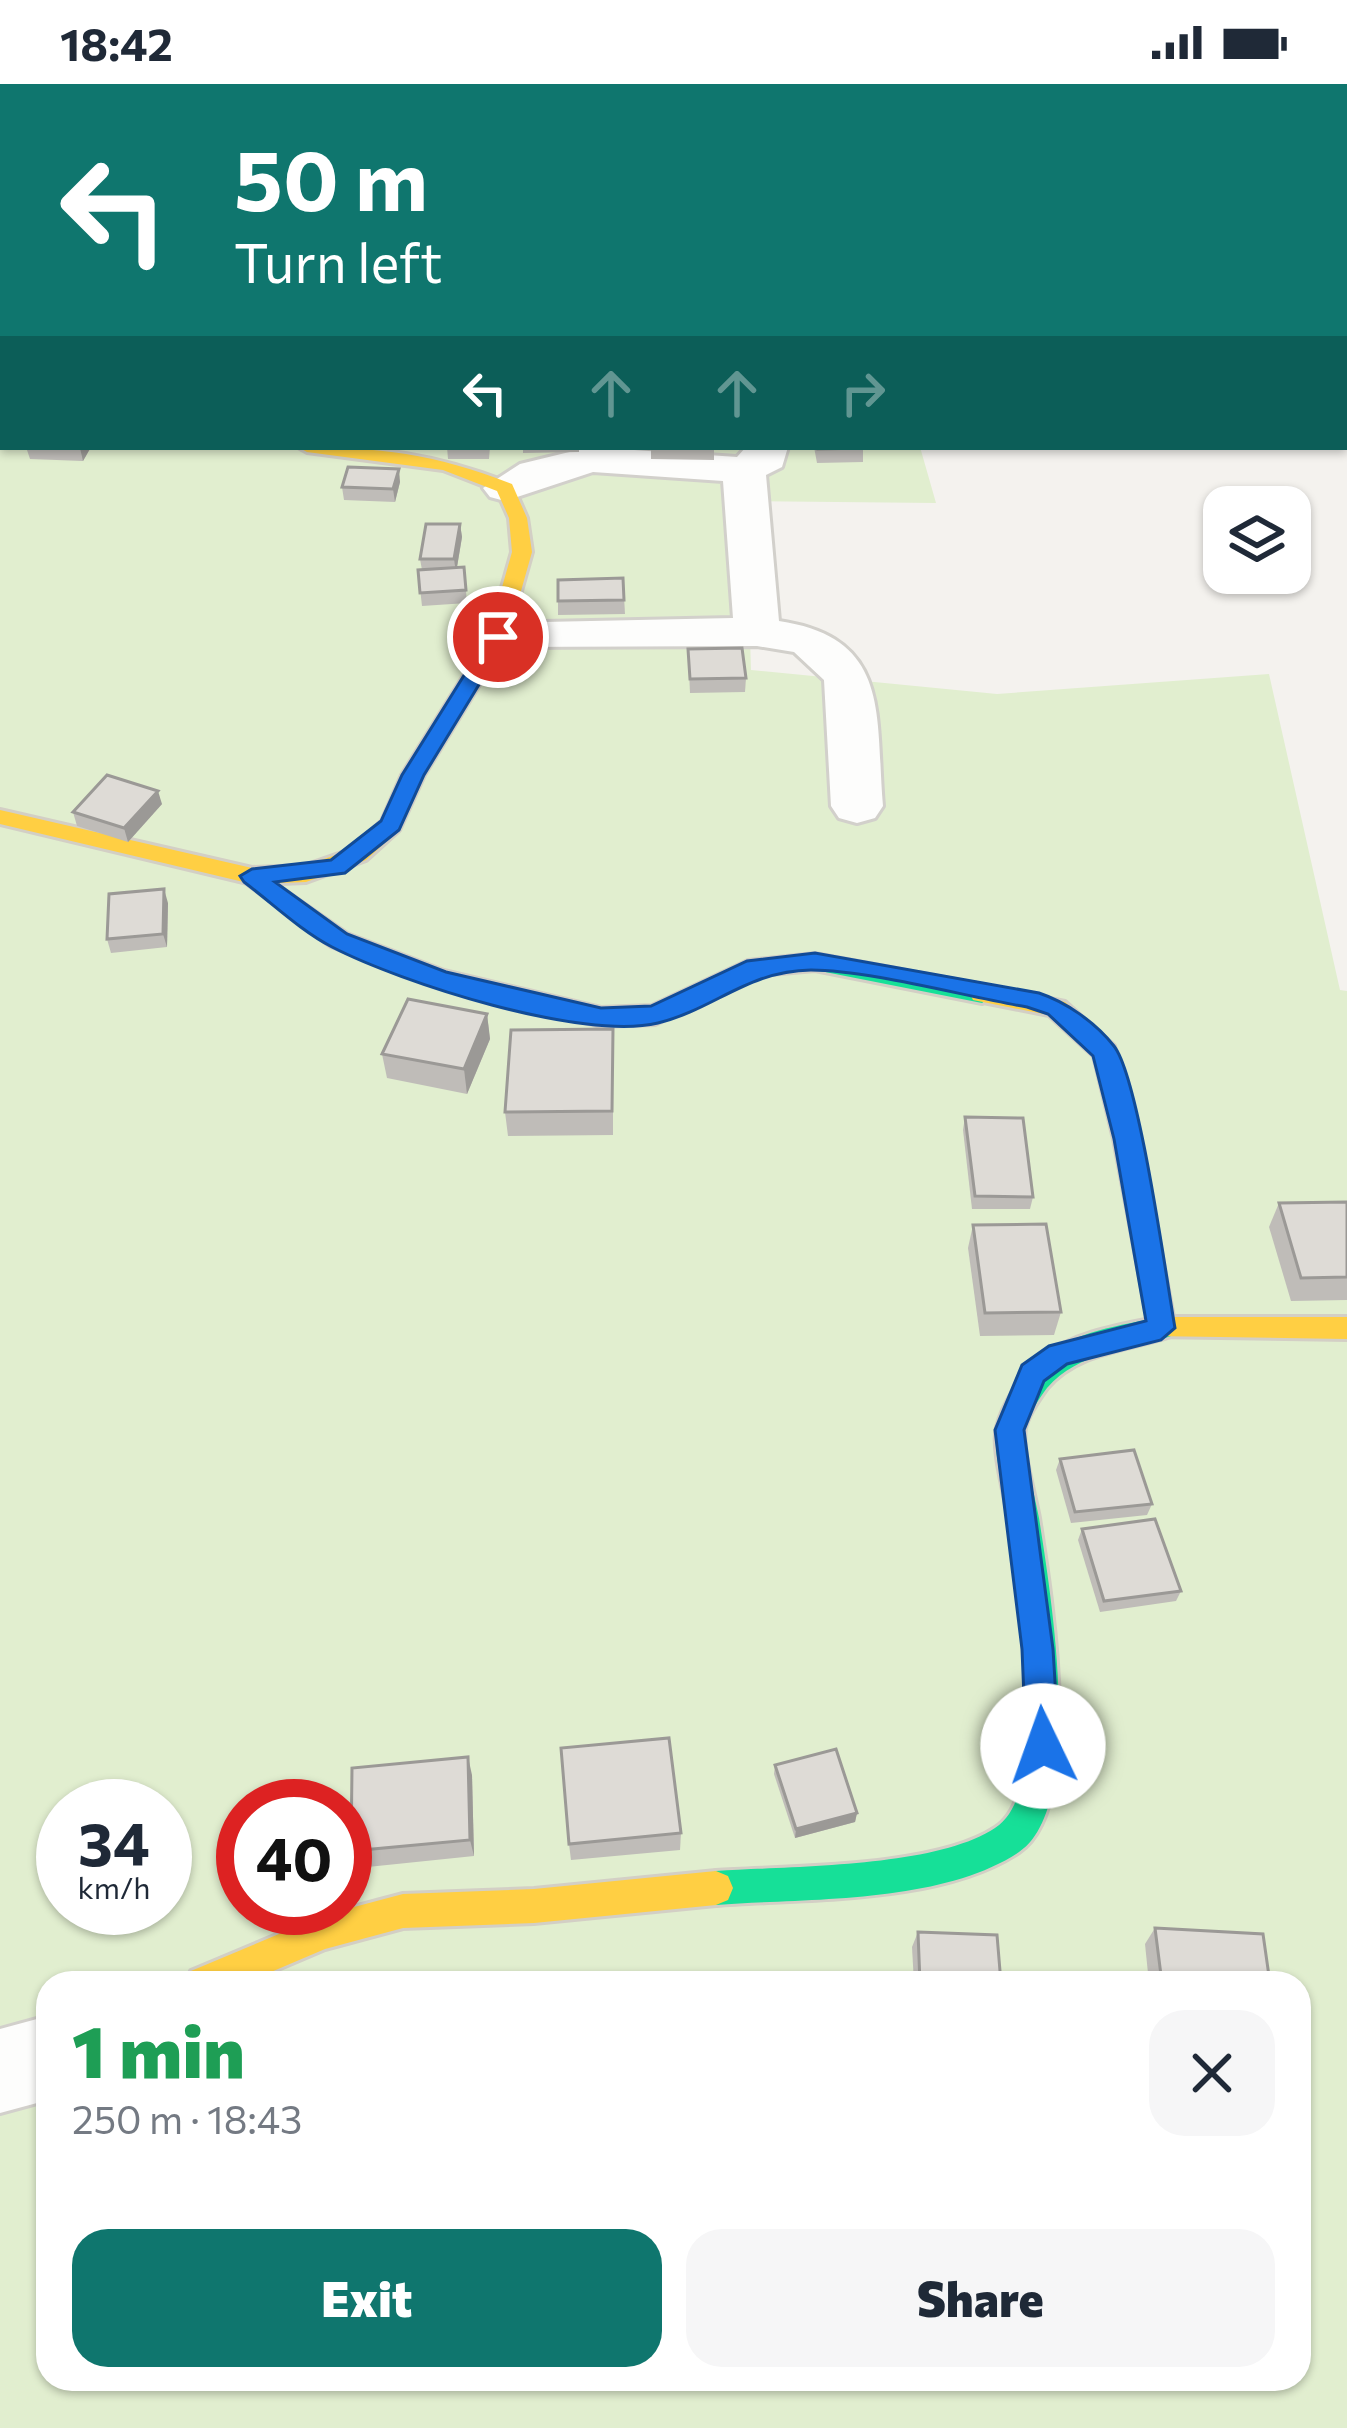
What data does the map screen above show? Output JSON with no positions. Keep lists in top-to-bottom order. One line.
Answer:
{"page":{"status":"18:42","turn":["50 m","Turn left"],"speed":"34 km/h","limit":"40","heading":["1 min","250 m · 18:43"],"buttons":["Exit","Share"]}}
